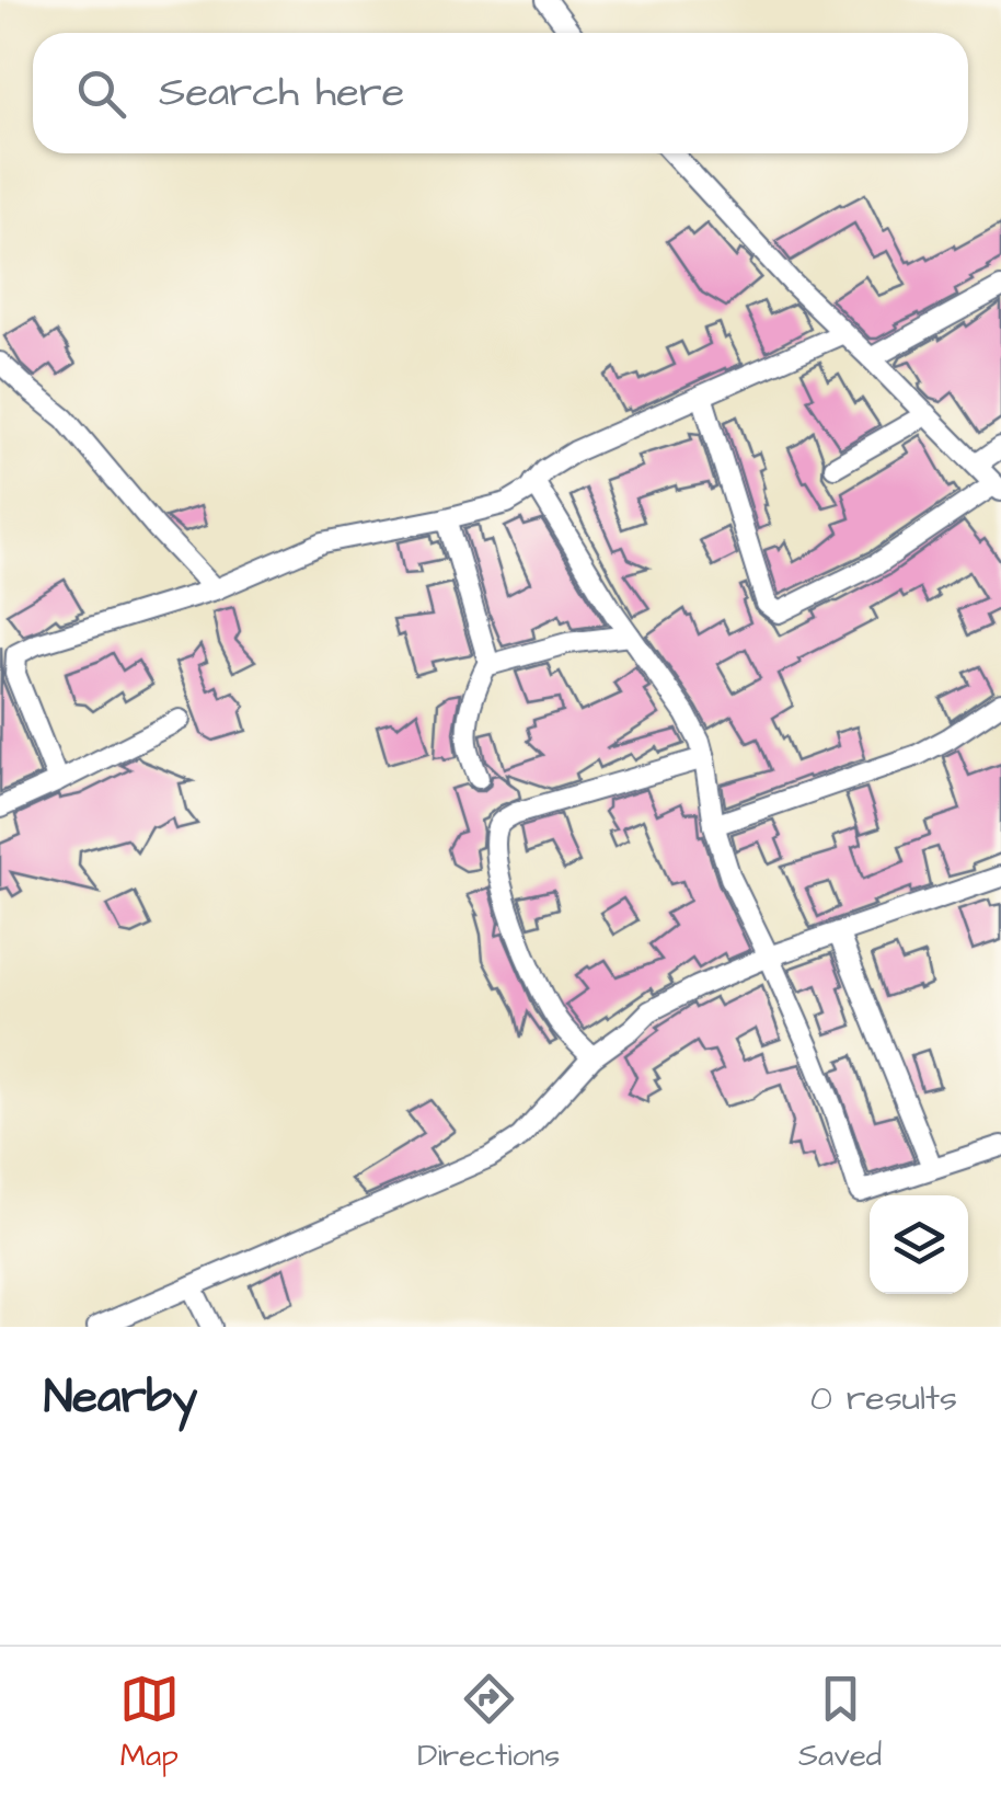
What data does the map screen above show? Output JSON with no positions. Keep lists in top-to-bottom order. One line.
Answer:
{"page":{"search":"Search here","heading":["Nearby","0 results"],"nav":["Map","Directions","Saved"]}}
